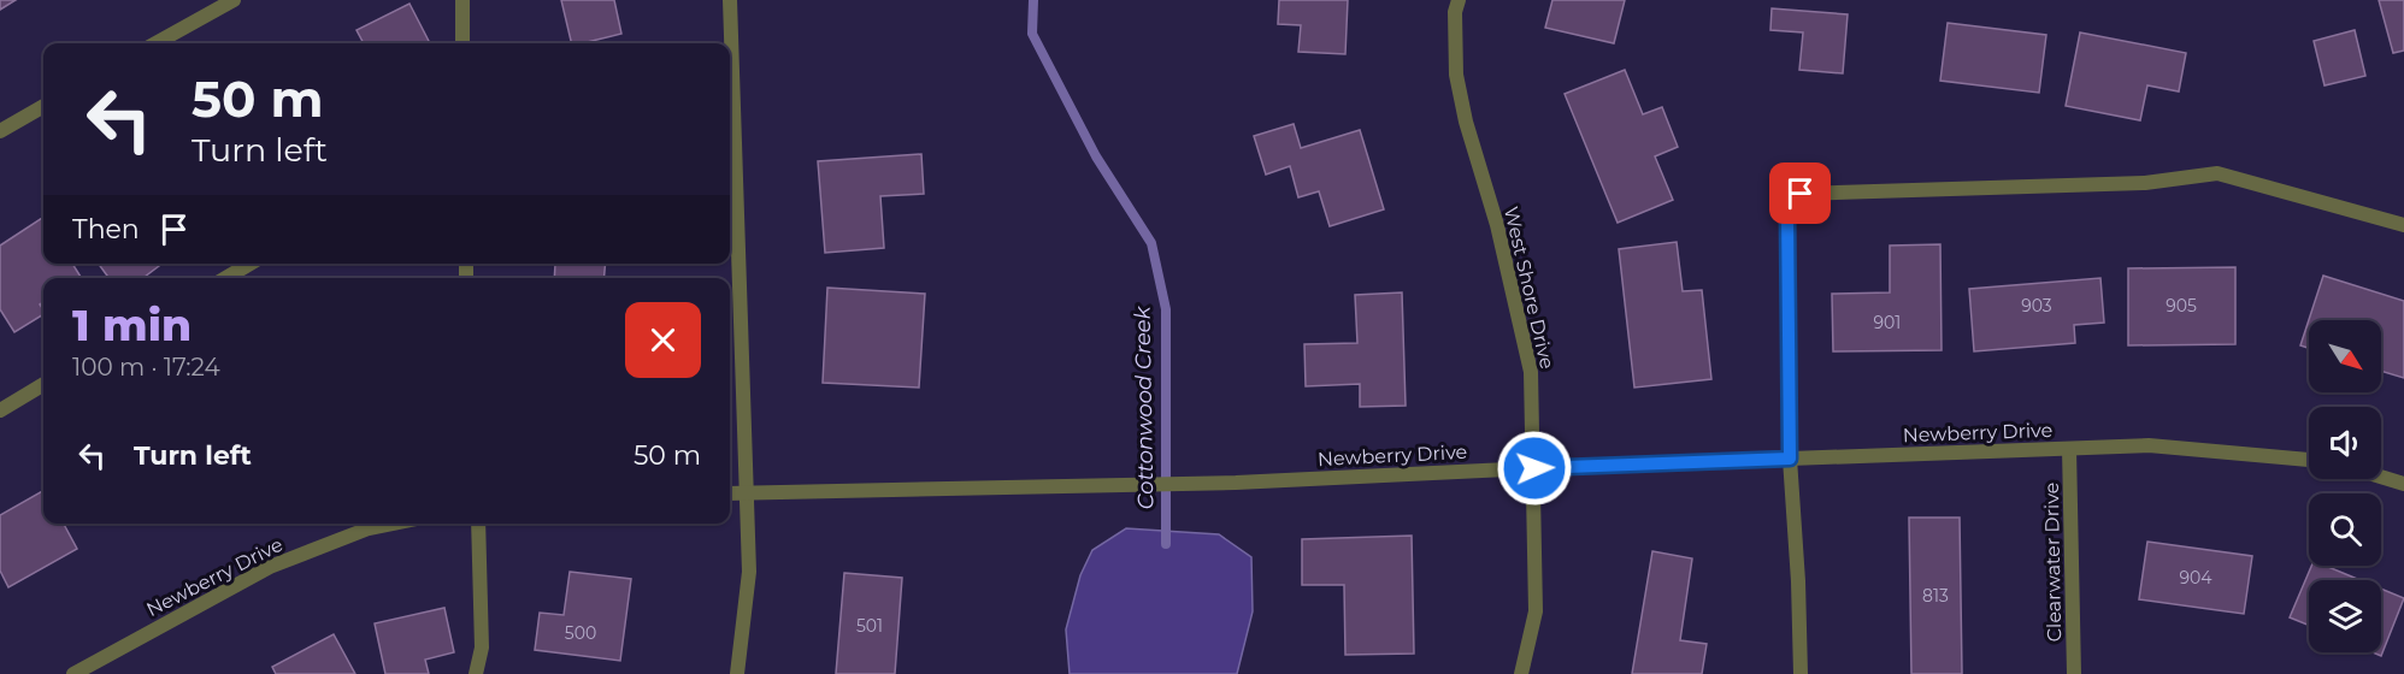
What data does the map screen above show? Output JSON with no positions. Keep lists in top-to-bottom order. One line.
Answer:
{"streets":{"street":["West Shore Drive","Newberry Drive","Clearwater Drive"]},"crossings":[["West Shore Drive","Newberry Drive"],["Newberry Drive","Clearwater Drive"]],"water":["Cottonwood Creek"],"house_numbers":["903","905","901","904","813","501","500"],"north":"bottom right","page":{"turn":["50 m","Turn left"],"then":"Then","heading":["1 min","100 m · 17:24"],"list":[{"name":"Turn left","value":"50 m"}]}}
